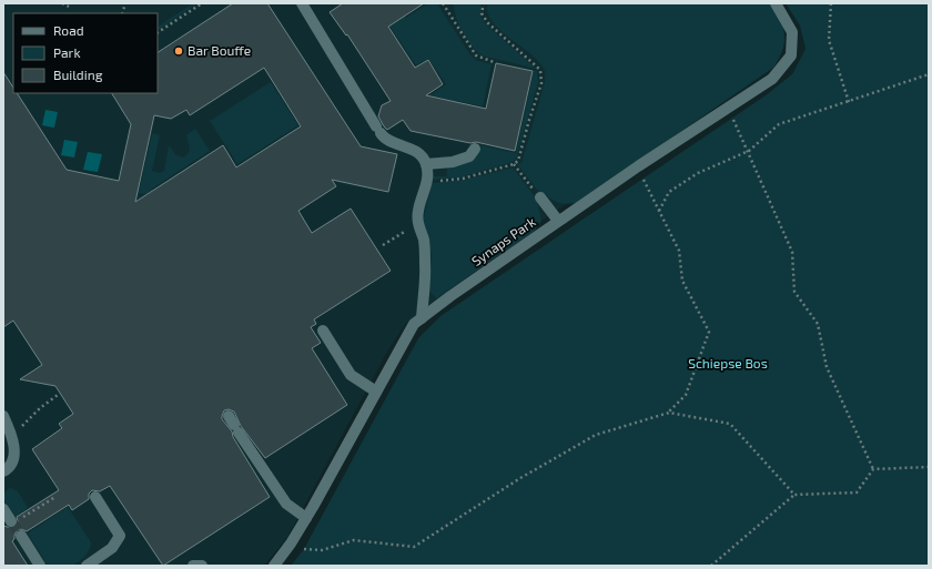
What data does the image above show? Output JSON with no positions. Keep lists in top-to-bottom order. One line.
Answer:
{"streets":{"street":["Synaps Park"]},"parks":["Schiepse Bos"],"places":["Bar Bouffe"],"legend":["Road","Park","Building"]}
